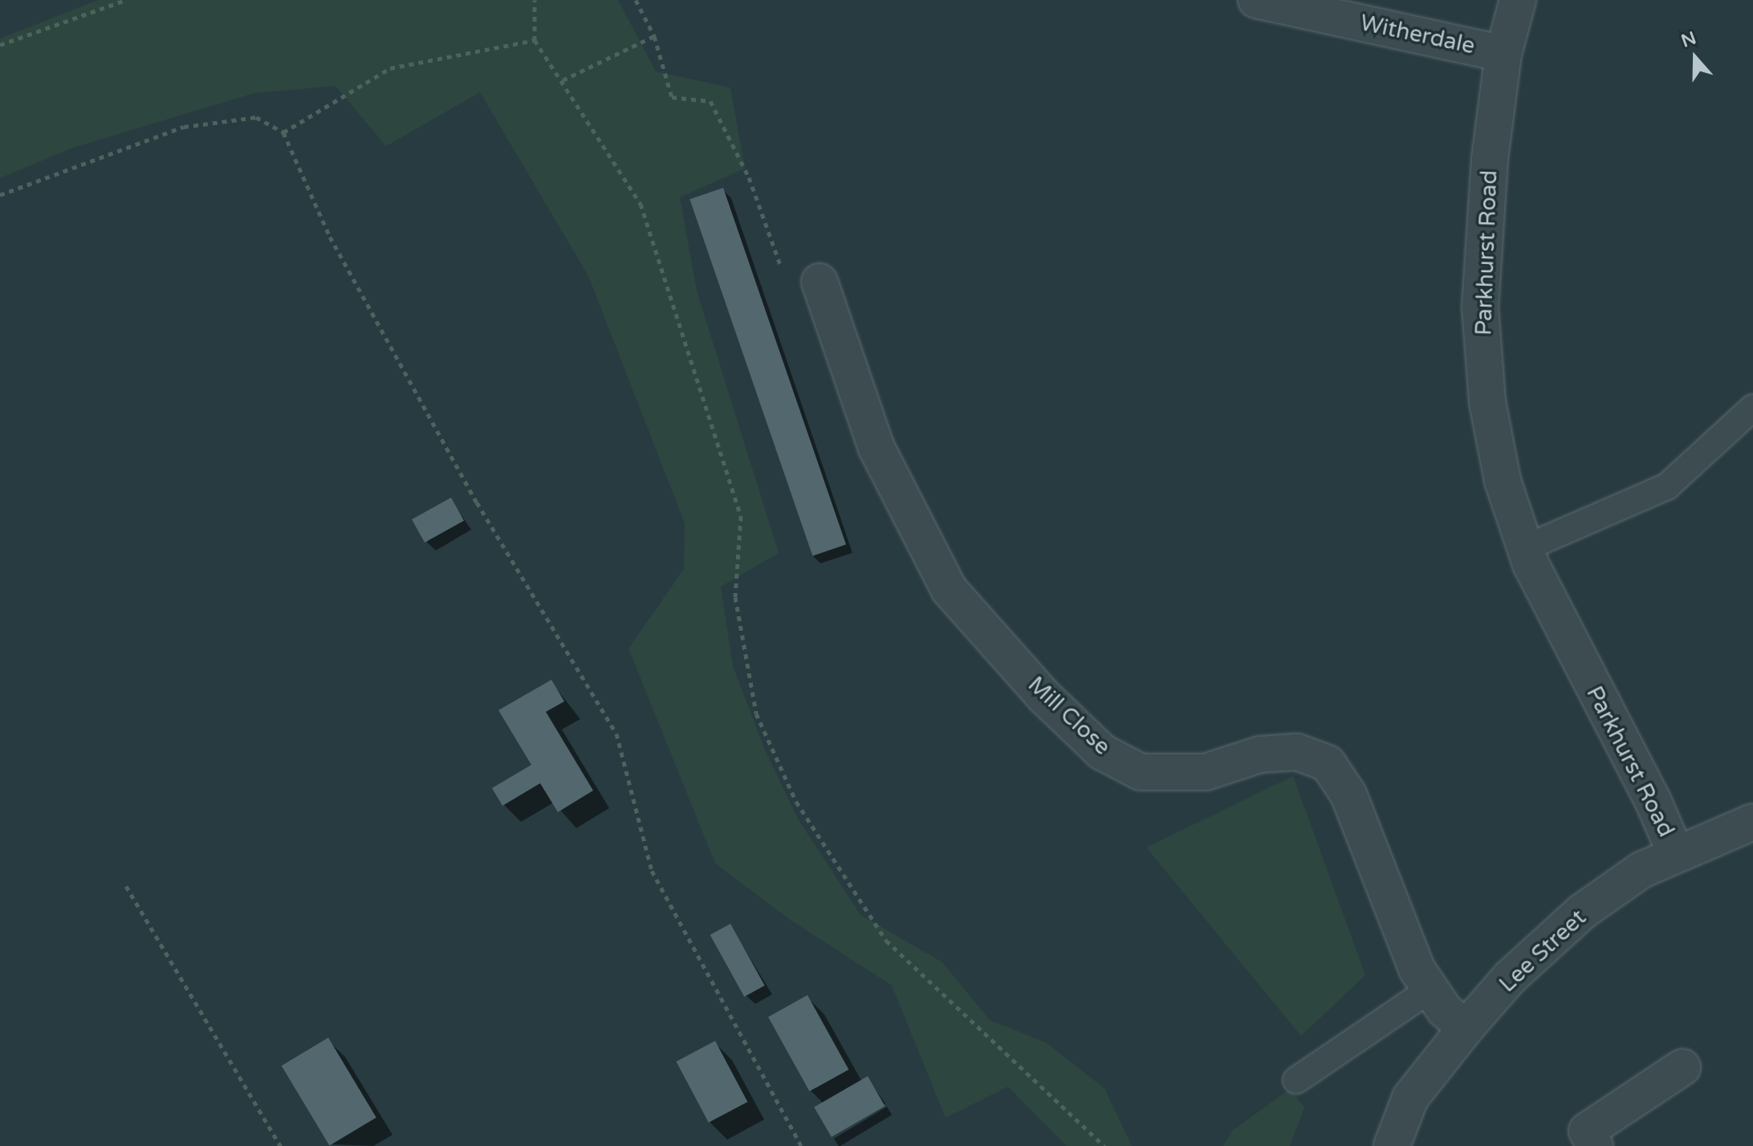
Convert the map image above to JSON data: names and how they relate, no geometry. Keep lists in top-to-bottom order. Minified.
{"streets":{"street":["Witherdale","Parkhurst Road","Mill Close","Lee Street"]},"crossings":[["Witherdale","Parkhurst Road"],["Parkhurst Road","Lee Street"],["Mill Close","Lee Street"]],"north":"top"}
